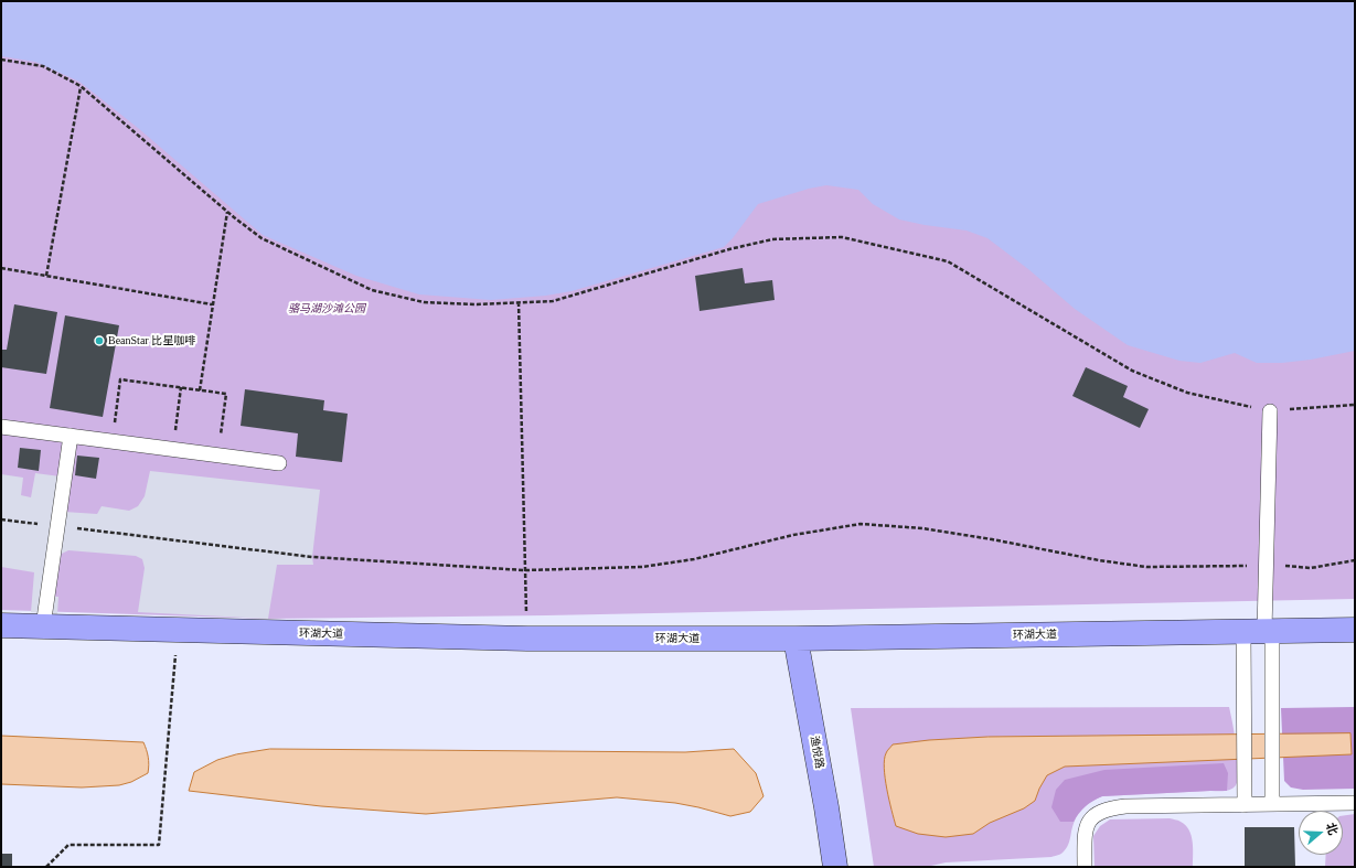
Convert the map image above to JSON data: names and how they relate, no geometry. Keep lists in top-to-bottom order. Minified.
{"streets":{"main road":["环湖大道","渔悦路"]},"crossings":[["环湖大道","渔悦路"]],"parks":["骆马湖沙滩公园"],"places":["BeanStar 比星咖啡"],"north":"right"}
